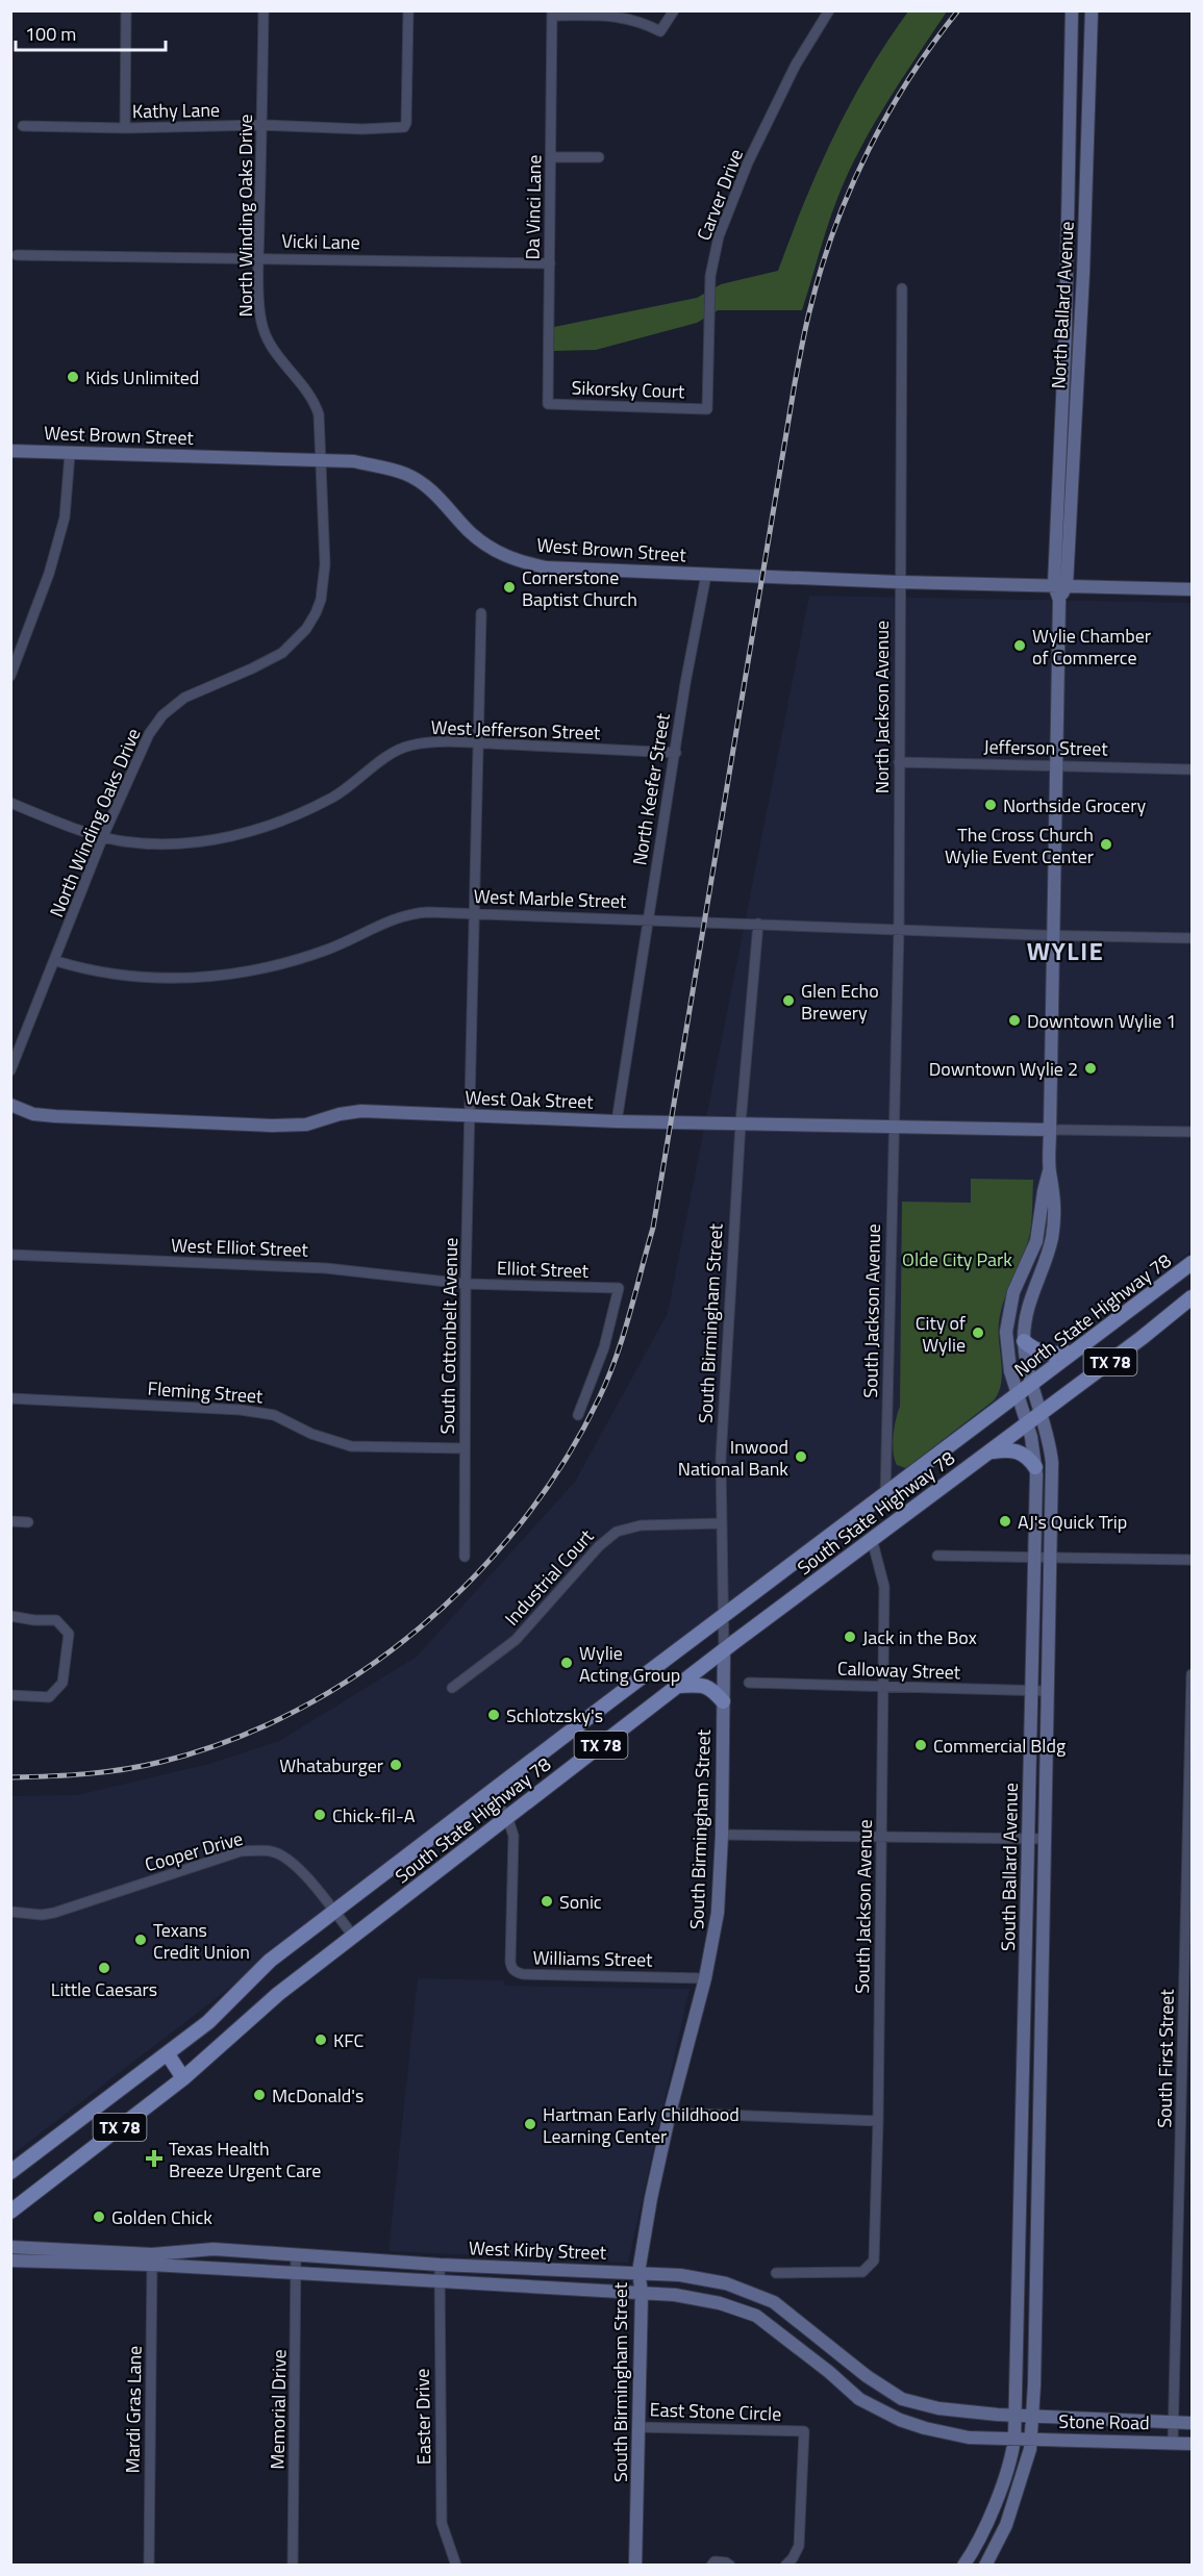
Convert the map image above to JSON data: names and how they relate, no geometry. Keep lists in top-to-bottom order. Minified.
{"streets":{"main road":["North Ballard Avenue","West Brown Street","West Oak Street","North State Highway 78","South Birmingham Street","TX 78","South State Highway 78","South Ballard Avenue","West Kirby Street","Stone Road"],"street":["Kathy Lane","Carver Drive","Da Vinci Lane","North Winding Oaks Drive","Vicki Lane","Sikorsky Court","North Jackson Avenue","West Jefferson Street","Jefferson Street","North Keefer Street","West Marble Street","West Elliot Street","Elliot Street","South Jackson Avenue","South Cottonbelt Avenue","Fleming Street","Industrial Court","Calloway Street","Cooper Drive","Williams Street","South First Street","Mardi Gras Lane","Memorial Drive","East Stone Circle","Easter Drive"]},"crossings":[["Kathy Lane","North Winding Oaks Drive"],["Carver Drive","Sikorsky Court"],["Da Vinci Lane","Vicki Lane"],["Da Vinci Lane","Sikorsky Court"],["North Winding Oaks Drive","Vicki Lane"],["North Winding Oaks Drive","West Brown Street"],["North Winding Oaks Drive","West Jefferson Street"],["North Winding Oaks Drive","West Marble Street"],["North Ballard Avenue","West Brown Street"],["North Ballard Avenue","Jefferson Street"],["North Ballard Avenue","West Marble Street"],["North Ballard Avenue","West Oak Street"],["North Ballard Avenue","South Ballard Avenue"],["West Brown Street","North Jackson Avenue"],["West Brown Street","North Keefer Street"],["North Jackson Avenue","Jefferson Street"],["North Jackson Avenue","West Marble Street"],["North Jackson Avenue","West Oak Street"],["North Jackson Avenue","South Jackson Avenue"],["West Jefferson Street","North Keefer Street"],["West Jefferson Street","South Cottonbelt Avenue"],["North Keefer Street","West Marble Street"],["North Keefer Street","West Oak Street"],["West Marble Street","South Birmingham Street"],["West Marble Street","South Cottonbelt Avenue"],["West Oak Street","South Jackson Avenue"],["West Oak Street","South Birmingham Street"],["West Oak Street","South Cottonbelt Avenue"],["West Oak Street","South Ballard Avenue"],["West Elliot Street","Elliot Street"],["West Elliot Street","South Cottonbelt Avenue"],["Elliot Street","South Cottonbelt Avenue"],["South Jackson Avenue","South State Highway 78"],["South Jackson Avenue","Calloway Street"],["North State Highway 78","South State Highway 78"],["North State Highway 78","South Ballard Avenue"],["South Birmingham Street","South State Highway 78"],["South Birmingham Street","Industrial Court"],["South Birmingham Street","Williams Street"],["South Birmingham Street","West Kirby Street"],["South Birmingham Street","East Stone Circle"],["South Cottonbelt Avenue","Fleming Street"],["TX 78","South State Highway 78"],["TX 78","South Ballard Avenue"],["South State Highway 78","Cooper Drive"],["South State Highway 78","South Ballard Avenue"],["South State Highway 78","Williams Street"],["Calloway Street","South Ballard Avenue"],["South Ballard Avenue","West Kirby Street"],["South Ballard Avenue","Stone Road"],["South First Street","Stone Road"],["West Kirby Street","Mardi Gras Lane"],["West Kirby Street","Memorial Drive"],["West Kirby Street","Easter Drive"],["West Kirby Street","Stone Road"]],"districts":["WYLIE"],"parks":["Olde City Park"],"places":{"other":["Kids Unlimited","Cornerstone Baptist Church","Wylie Chamber of Commerce","Northside Grocery","The Cross Church Wylie Event Center","Glen Echo Brewery","Downtown Wylie 1","Downtown Wylie 2","City of Wylie","Inwood National Bank","AJ's Quick Trip","Jack in the Box","Wylie Acting Group","Schlotzsky's","Commercial Bldg","Whataburger","Chick-fil-A","Sonic","Texans Credit Union","Little Caesars","KFC","McDonald's","Hartman Early Childhood Learning Center","Golden Chick"],"health":["Texas Health Breeze Urgent Care"]},"scale_bar":"100 m"}
